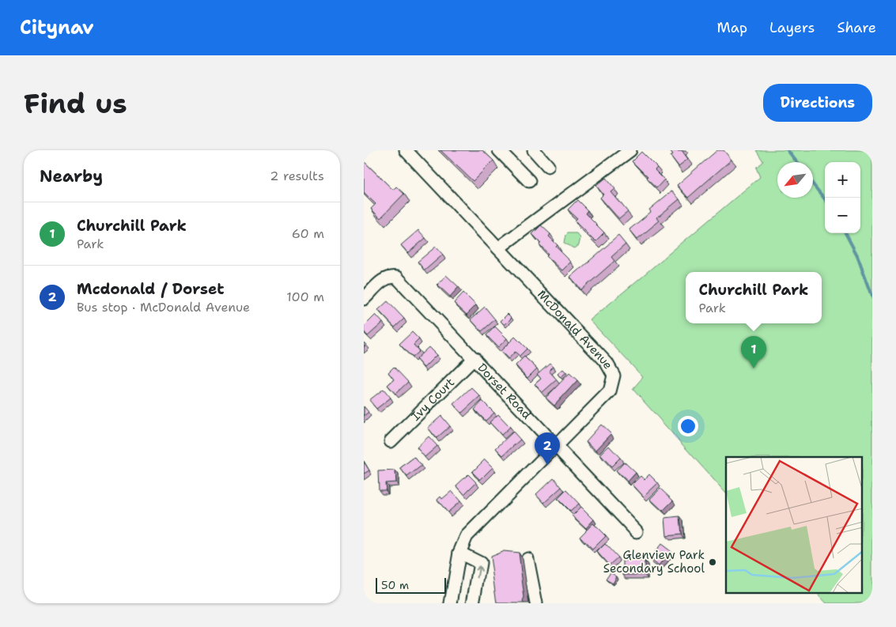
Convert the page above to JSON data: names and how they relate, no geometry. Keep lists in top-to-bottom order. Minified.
{"streets":{"street":["McDonald Avenue","Dorset Road","Ivy Court"]},"crossings":[["McDonald Avenue","Dorset Road"],["Dorset Road","Ivy Court"]],"places":["Glenview Park Secondary School"],"scale_bar":"50 m","north":"bottom left","page":{"header":"Citynav","nav":["Map","Layers","Share"],"buttons":"Directions","title":"Find us","heading":["Nearby","2 results"],"map_buttons":["+","−"],"list":[{"mark":"1","name":"Churchill Park","note":"Park","value":"60 m"},{"mark":"2","name":"Mcdonald / Dorset","note":"Bus stop · McDonald Avenue","value":"100 m"}],"popup":["Churchill Park","Park"],"pins":["1","2"],"scale":"50 m"}}
